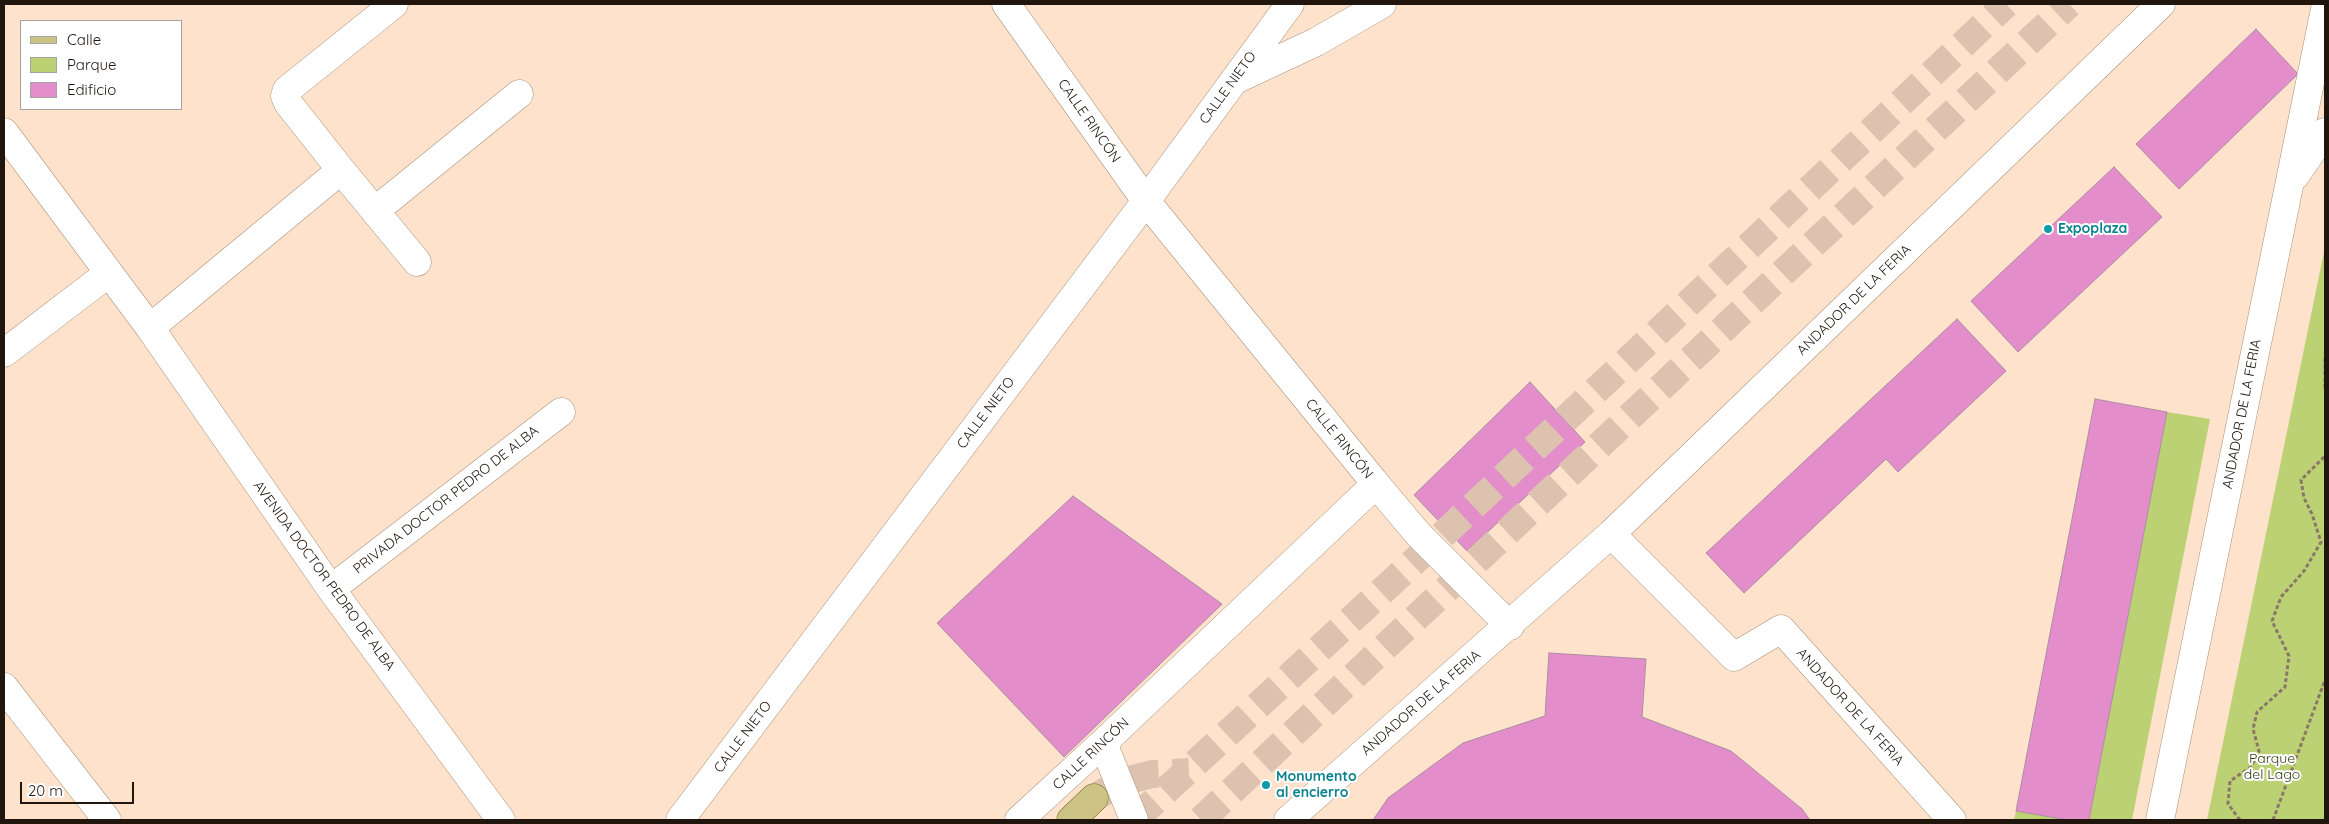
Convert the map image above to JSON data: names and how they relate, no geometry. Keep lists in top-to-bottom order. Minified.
{"streets":{"street":["CALLE NIETO","CALLE RINCÓN","ANDADOR DE LA FERIA","PRIVADA DOCTOR PEDRO DE ALBA","AVENIDA DOCTOR PEDRO DE ALBA"]},"crossings":[["CALLE NIETO","CALLE RINCÓN"],["PRIVADA DOCTOR PEDRO DE ALBA","AVENIDA DOCTOR PEDRO DE ALBA"]],"parks":["Parque del Lago"],"places":["Expoplaza","Monumento al encierro"],"legend":["Calle","Parque","Edificio"],"scale_bar":"20 m"}
